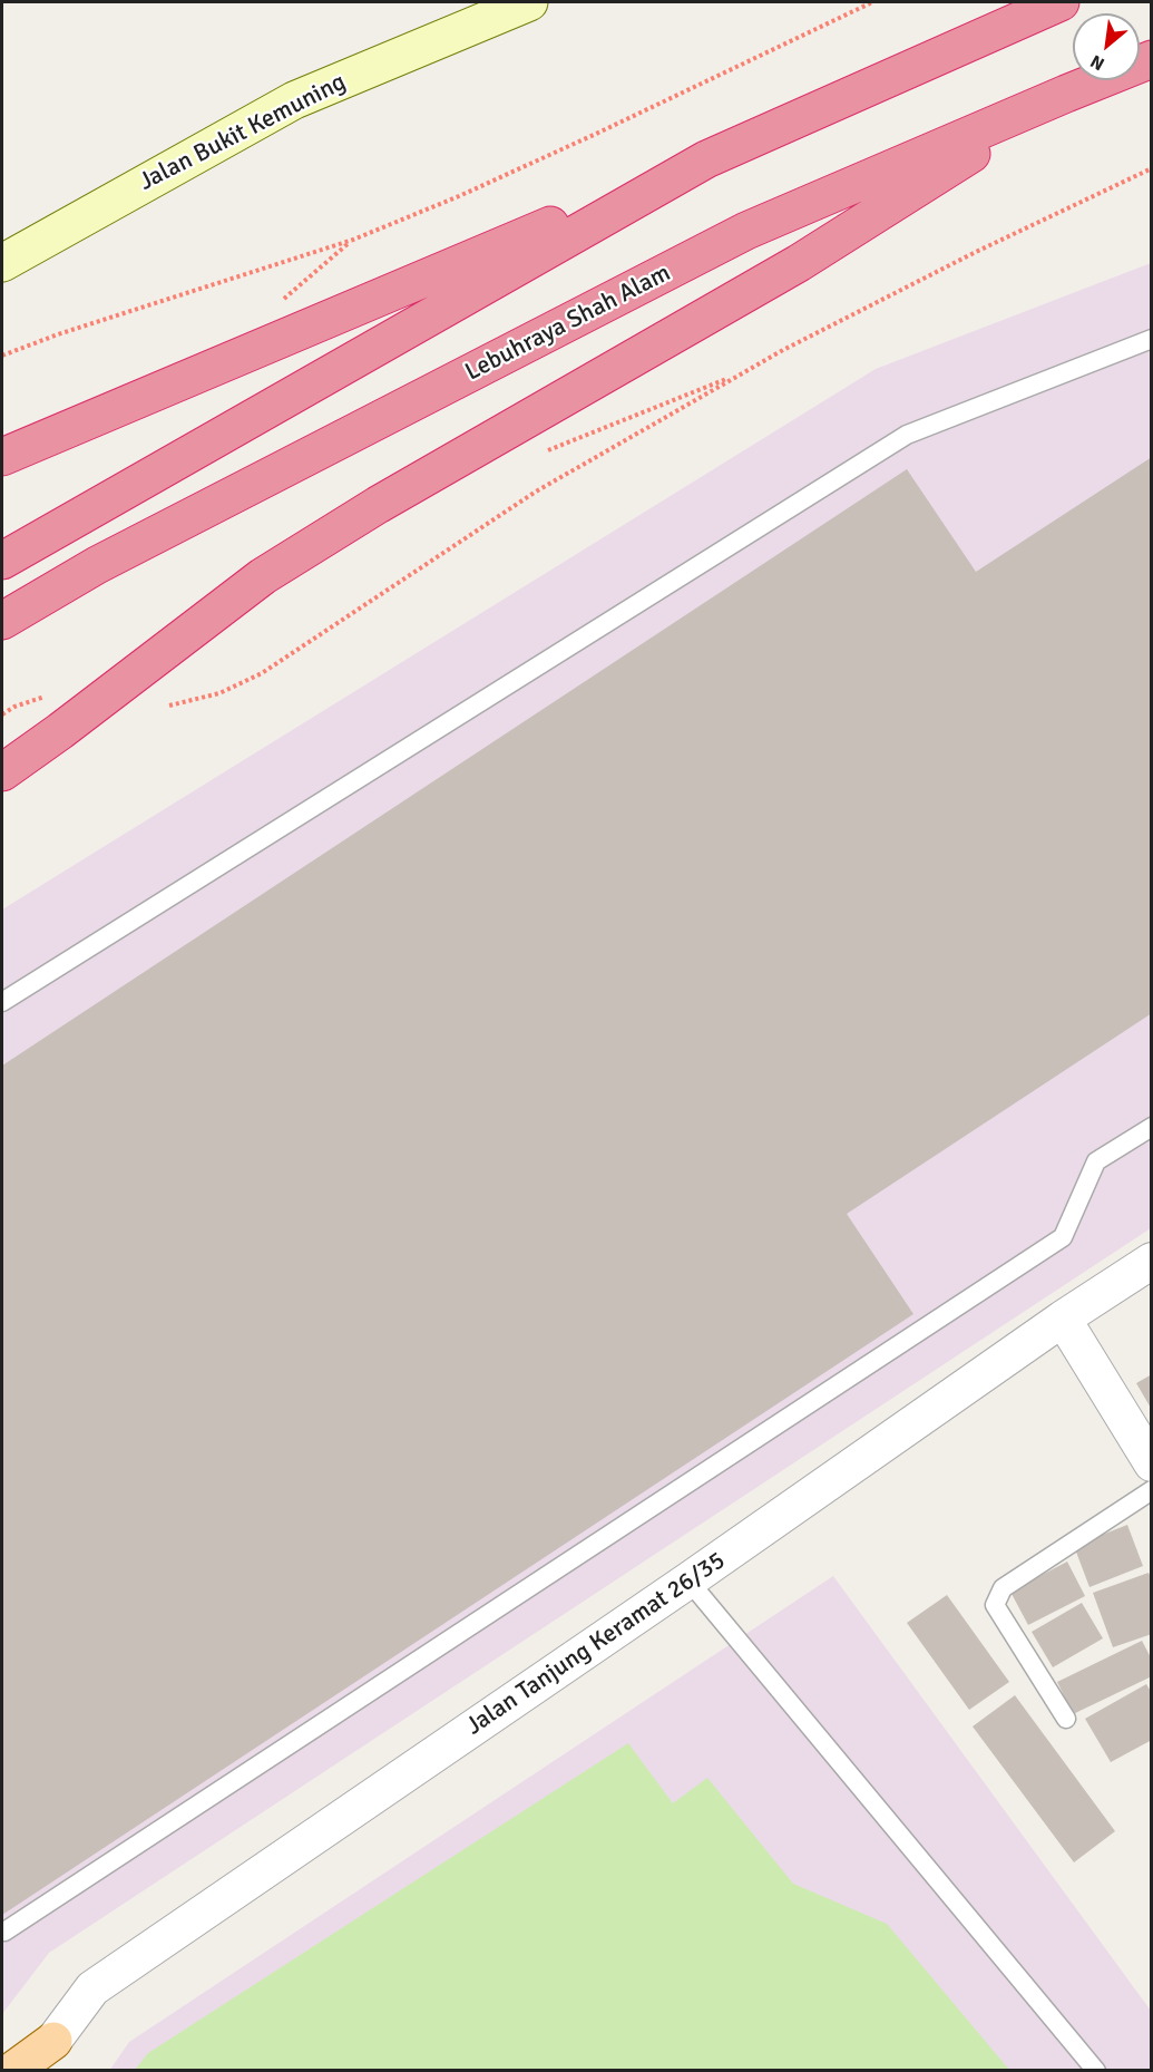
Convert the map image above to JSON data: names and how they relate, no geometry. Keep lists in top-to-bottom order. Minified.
{"streets":{"highway":["Lebuhraya Shah Alam"],"main road":["Jalan Bukit Kemuning"],"street":["Jalan Tanjung Keramat 26/35"]},"north":"bottom left"}
